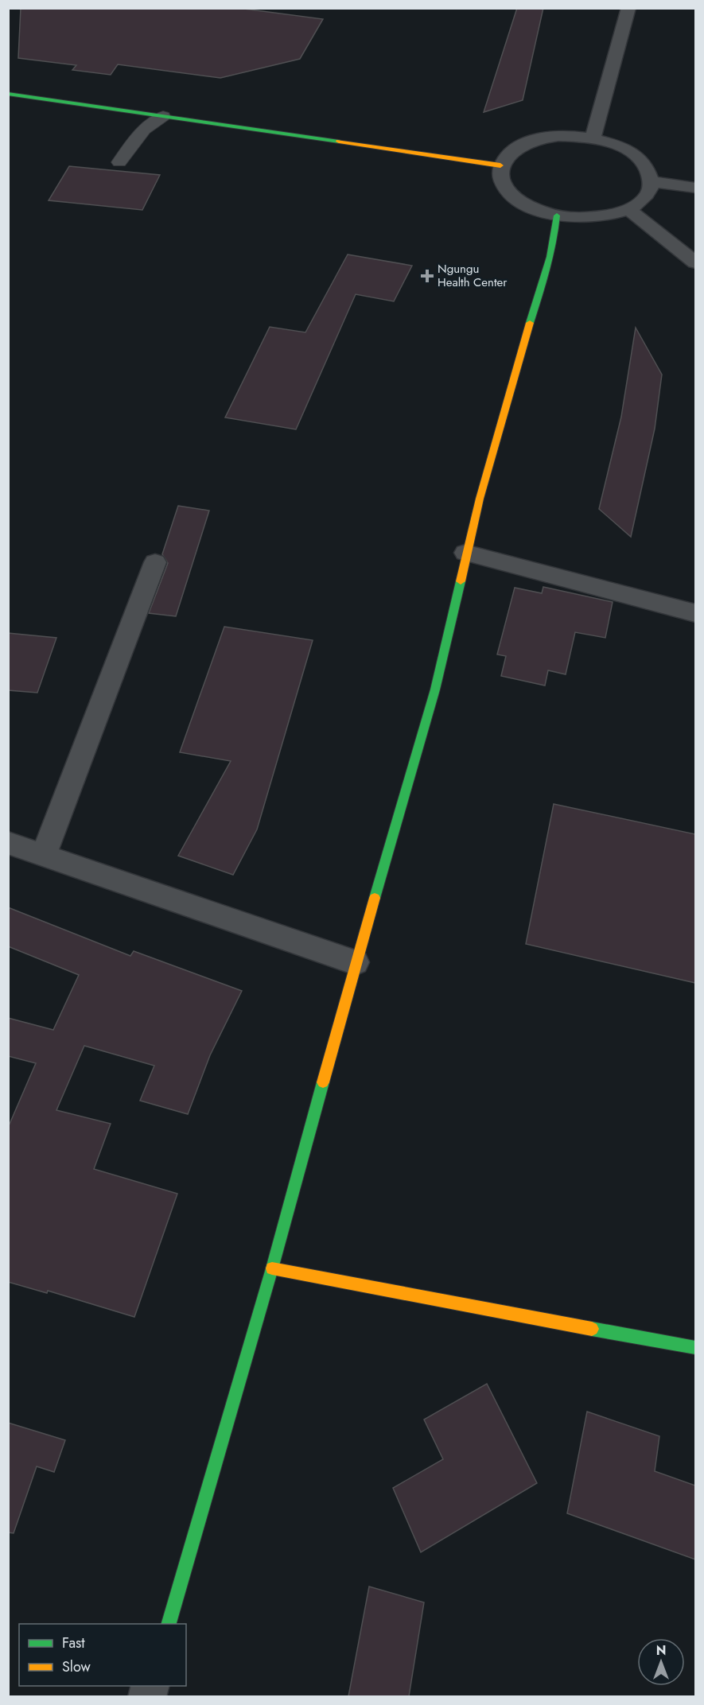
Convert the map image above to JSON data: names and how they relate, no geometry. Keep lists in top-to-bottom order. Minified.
{"places":{"health":["Ngungu Health Center"]},"legend":["Fast","Slow"],"north":"top"}
